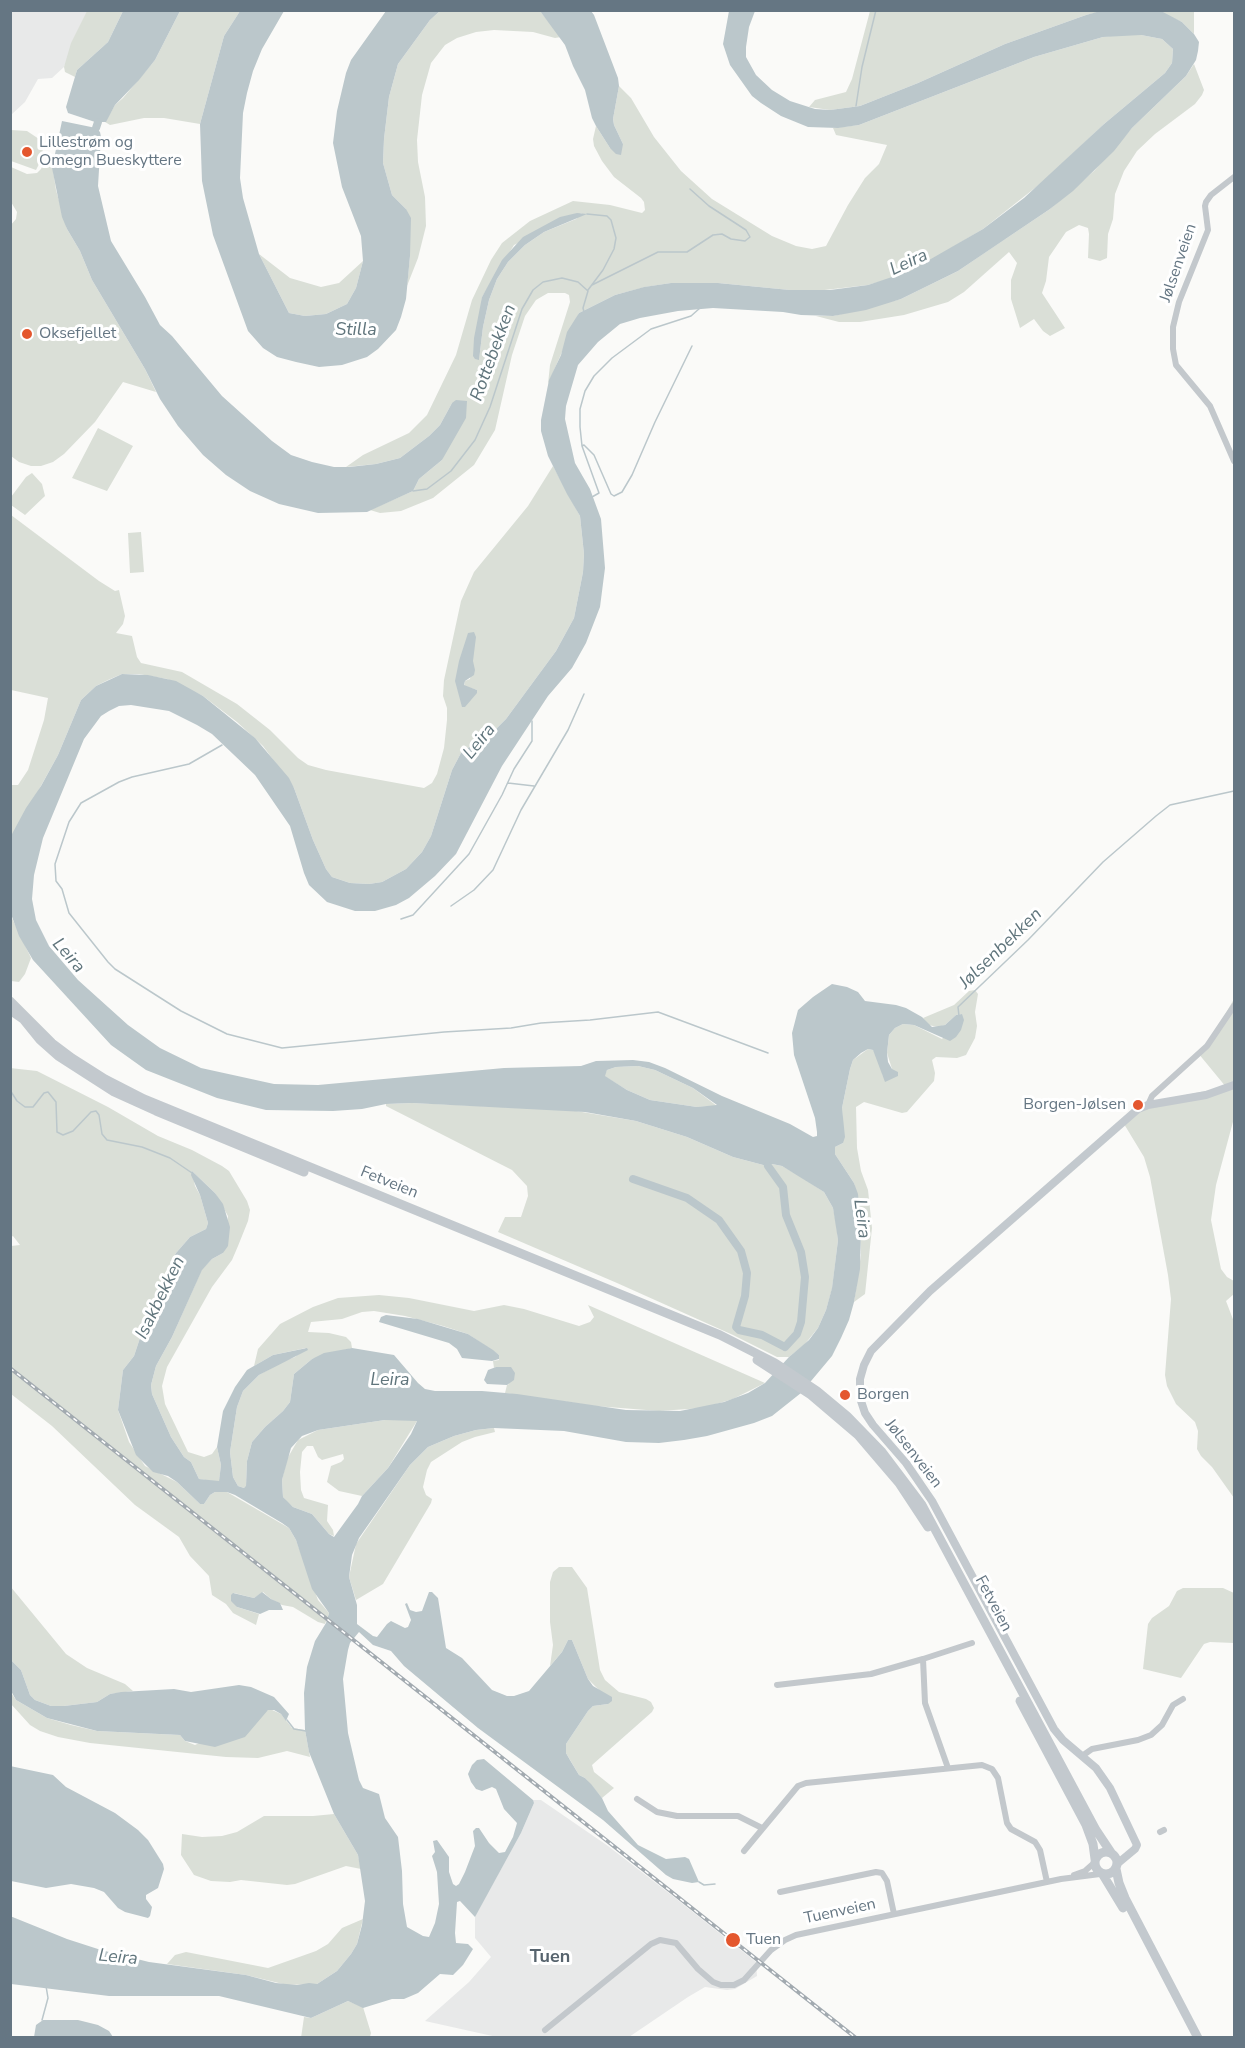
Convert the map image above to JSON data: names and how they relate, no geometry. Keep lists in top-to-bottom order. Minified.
{"streets":{"highway":["Fetveien"],"main road":["Jølsenveien"],"street":["Tuenveien"]},"crossings":[["Fetveien","Tuenveien"]],"districts":["Tuen"],"water":["Leira","Stilla","Rottebekken","Jølsenbekken","Isakbekken"],"places":["Lillestrøm og Omegn Bueskyttere","Oksefjellet","Borgen-Jølsen","Borgen","Tuen"]}
